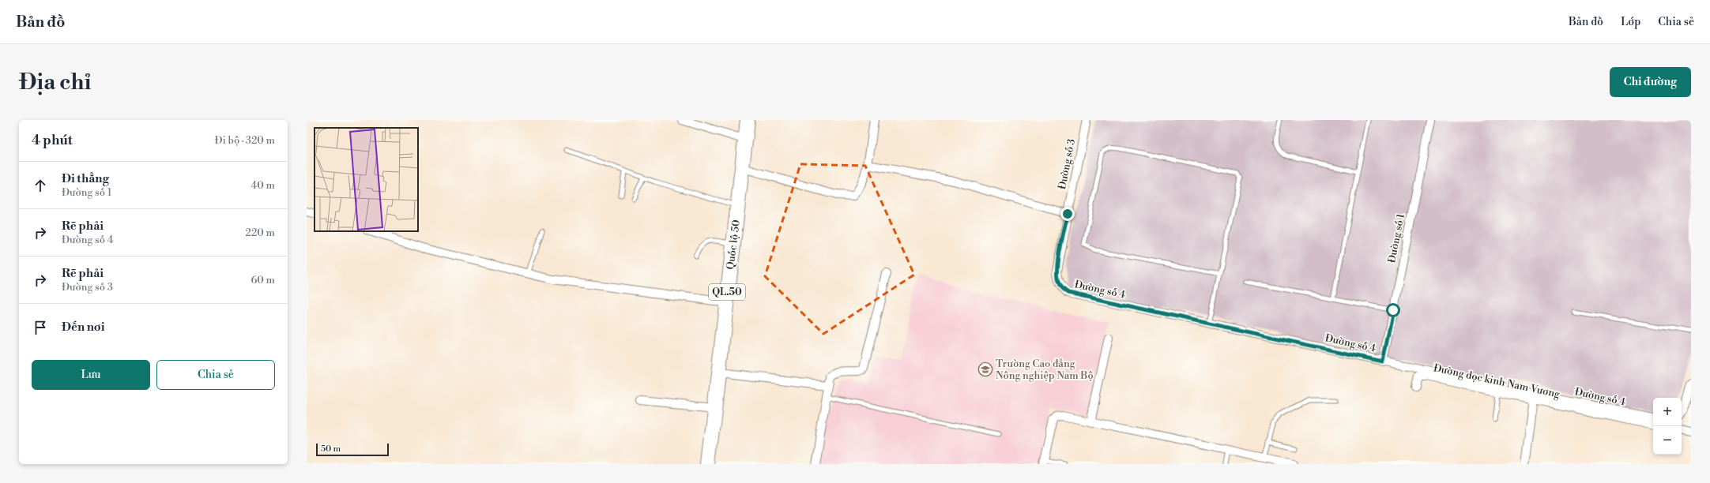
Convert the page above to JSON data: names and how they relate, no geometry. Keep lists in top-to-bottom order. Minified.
{"streets":{"highway":["Quốc lộ 50","QL.50"],"street":["Đường số 3","Đường số 1","Đường số 4","Đường dọc kinh Nam Vương"]},"crossings":[["Đường số 3","Đường số 4"],["Đường số 1","Đường số 4"]],"places":{"school or university":["Trường Cao đẳng Nông nghiệp Nam Bộ"]},"scale_bar":"50 m","page":{"header":"Bản đồ","nav":["Bản đồ","Lớp","Chia sẻ"],"buttons":["Chỉ đường",["Lưu","Chia sẻ"]],"title":"Địa chỉ","heading":["4 phút","Đi bộ · 320 m"],"list":[["Đi thẳng","Đường số 1","40 m"],["Rẽ phải","Đường số 4","220 m"],["Rẽ phải","Đường số 3","60 m"],"Đến nơi"],"map_buttons":["+","−"],"scale":"50 m"}}
